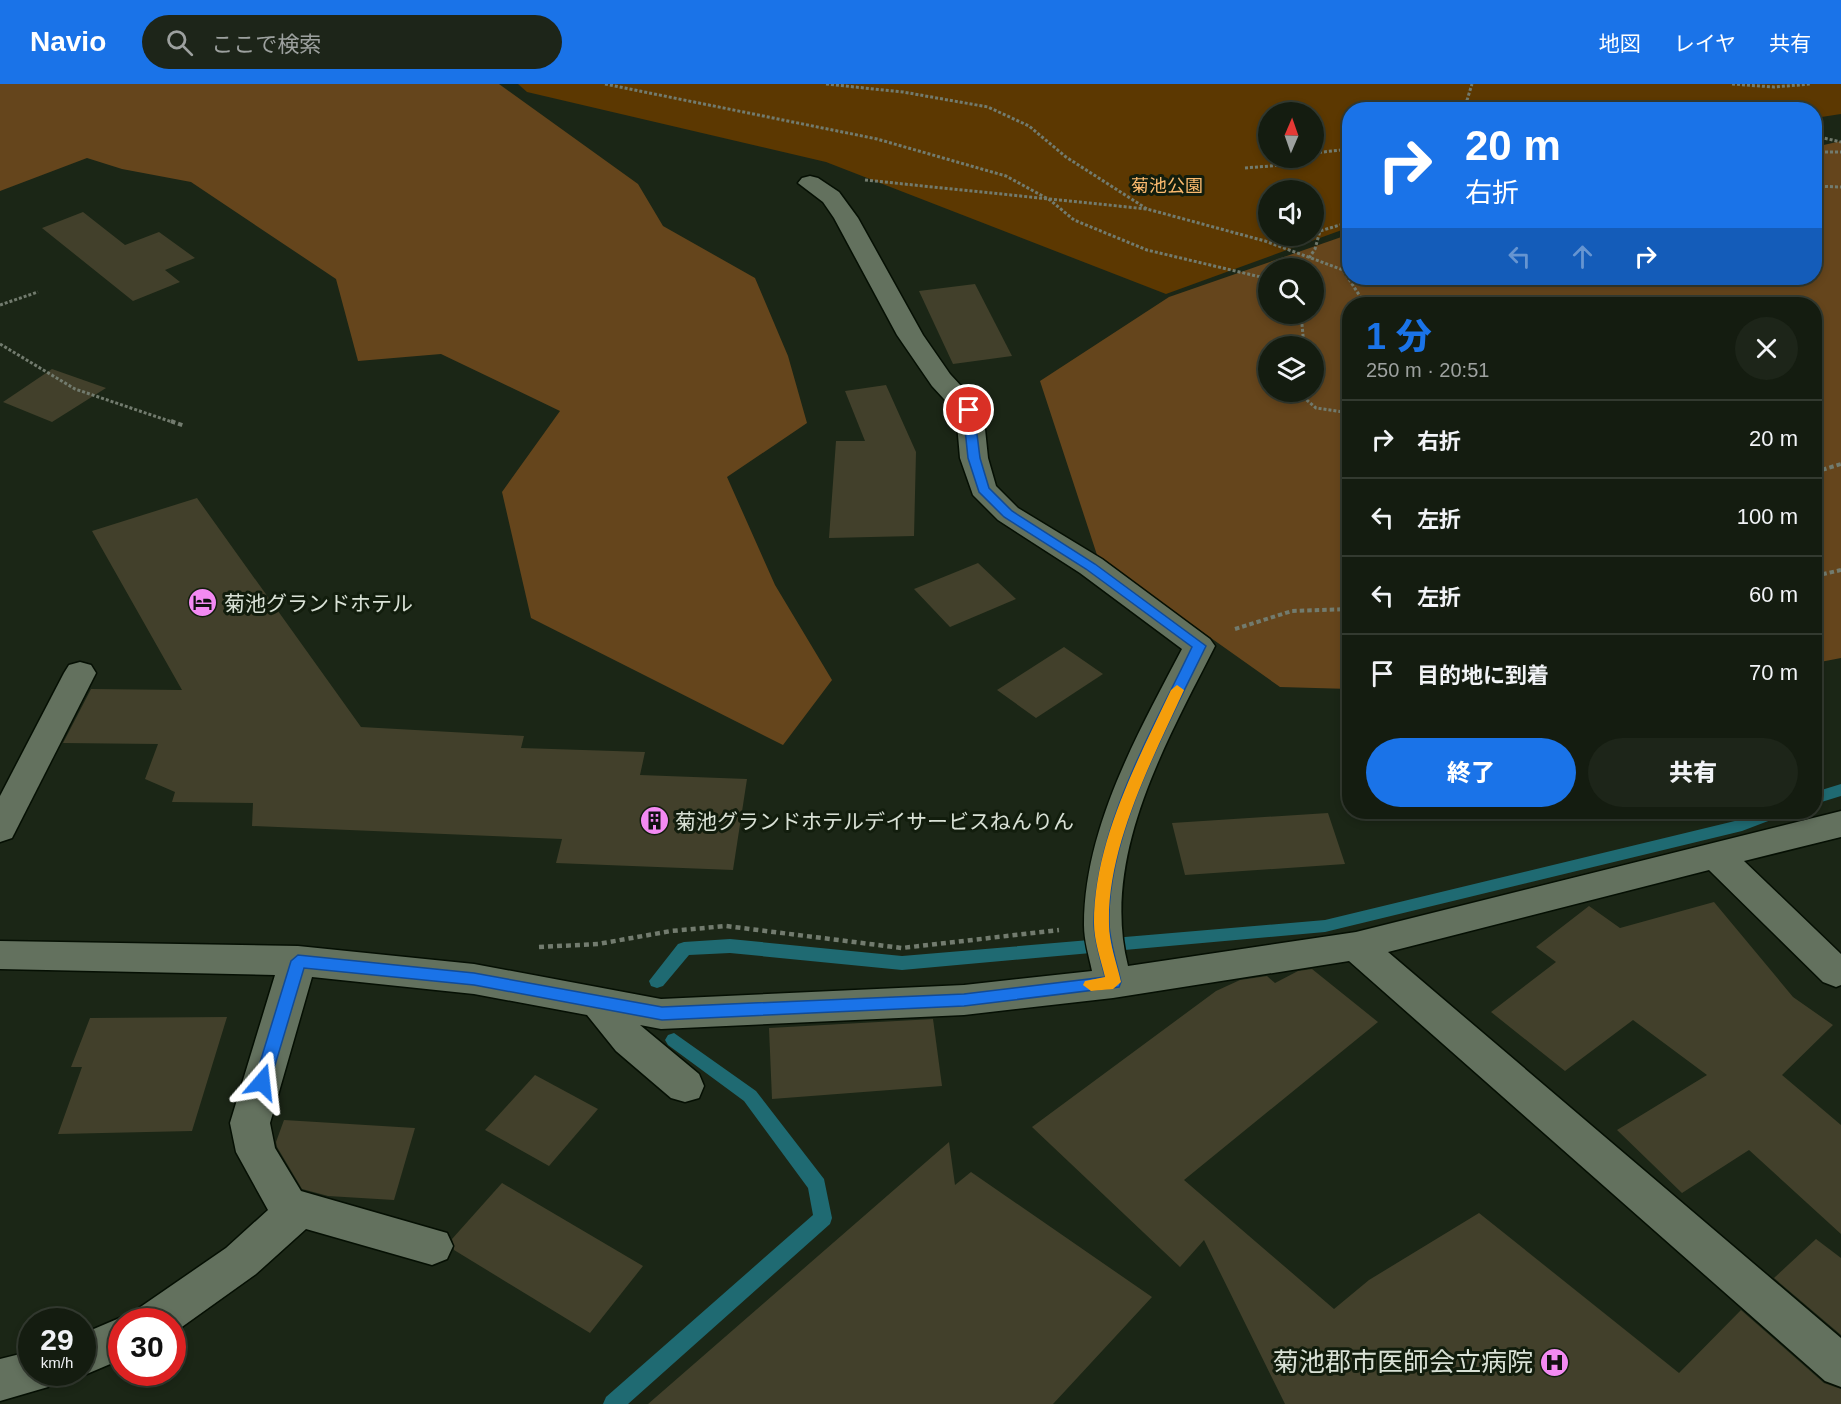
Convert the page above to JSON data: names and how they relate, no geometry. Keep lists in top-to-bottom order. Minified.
{"parks":["菊池公園"],"places":{"hotel":["菊池グランドホテル"],"building":["菊池グランドホテルデイサービスねんりん"],"hospital":["菊池郡市医師会立病院"]},"north":"top","page":{"header":"Navio","search":"ここで検索","nav":["地図","レイヤ","共有"],"turn":["20 m","右折"],"heading":["1 分","250 m · 20:51"],"list":[{"name":"右折","value":"20 m"},{"name":"左折","value":"100 m"},{"name":"左折","value":"60 m"},{"name":"目的地に到着","value":"70 m"}],"buttons":["終了","共有"],"speed":"29 km/h","limit":"30"}}
